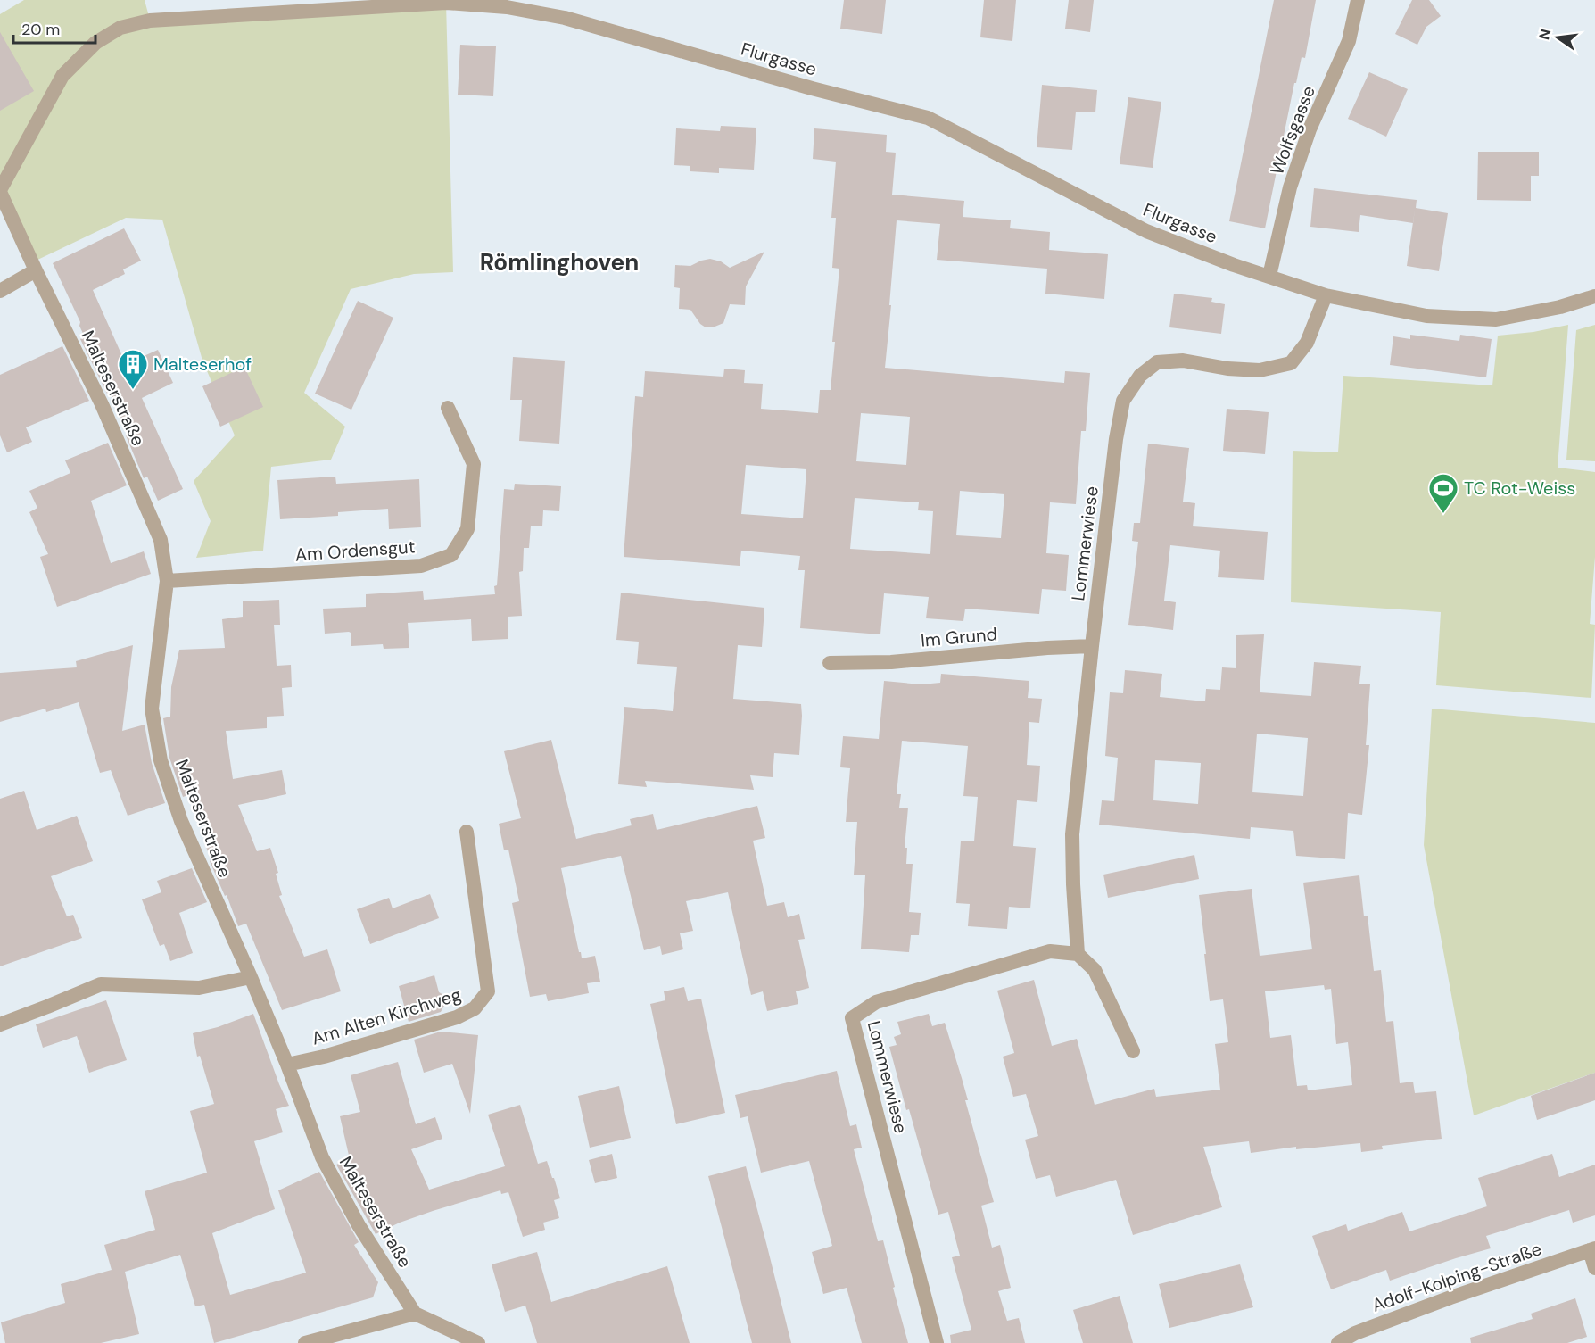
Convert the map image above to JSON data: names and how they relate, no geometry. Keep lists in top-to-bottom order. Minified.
{"streets":{"street":["Flurgasse","Wolfsgasse","Malteserstraße","Lommerwiese","Am Ordensgut","Im Grund","Am Alten Kirchweg","Adolf-Kolping-Straße"]},"crossings":[["Flurgasse","Wolfsgasse"],["Flurgasse","Malteserstraße"],["Flurgasse","Lommerwiese"],["Malteserstraße","Am Ordensgut"],["Malteserstraße","Am Alten Kirchweg"],["Lommerwiese","Im Grund"]],"districts":["Römlinghoven"],"places":{"building":["Malteserhof"],"sports":["TC Rot-Weiss"]},"scale_bar":"20 m","north":"left"}
